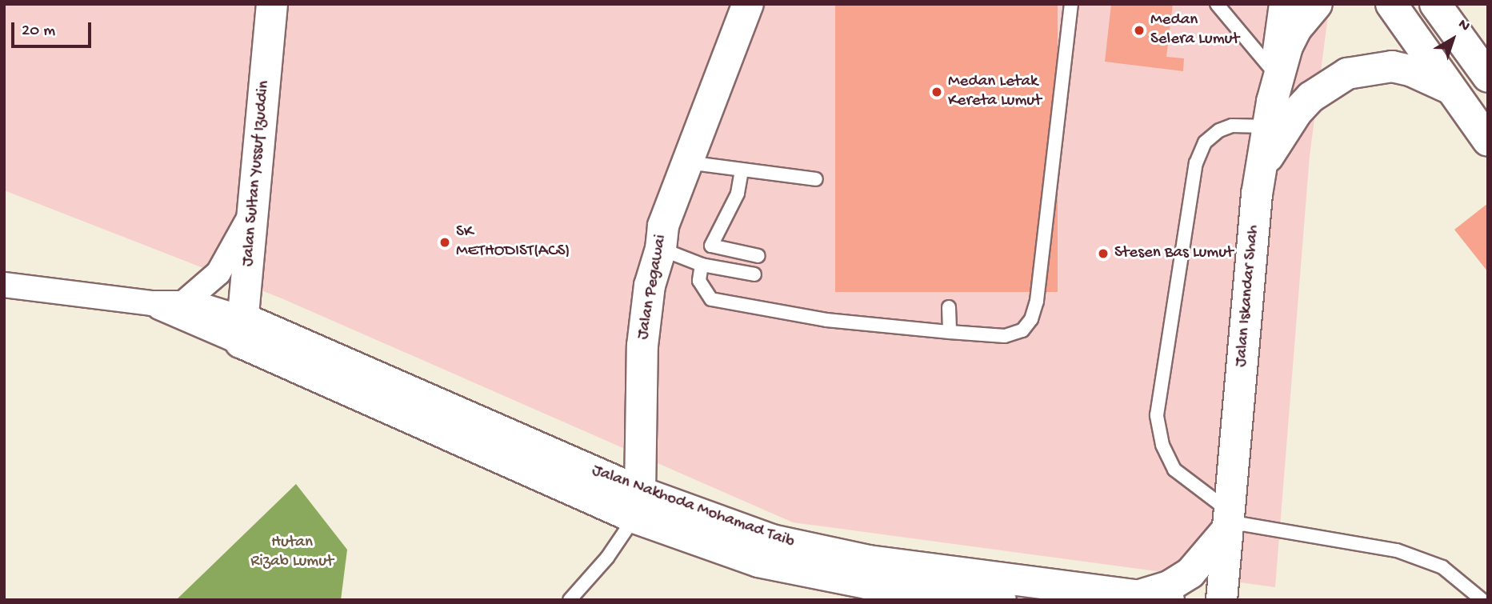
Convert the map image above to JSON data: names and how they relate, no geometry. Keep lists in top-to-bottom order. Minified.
{"streets":{"street":["Jalan Sultan Yussuf Izuddin","Jalan Pegawai","Jalan Iskandar Shah","Jalan Nakhoda Mohamad Taib"]},"crossings":[["Jalan Sultan Yussuf Izuddin","Jalan Nakhoda Mohamad Taib"],["Jalan Pegawai","Jalan Nakhoda Mohamad Taib"]],"parks":["Hutan Rizab Lumut"],"places":["Medan Selera Lumut","Medan Letak Kereta Lumut","SK METHODIST(ACS)","Stesen Bas Lumut"],"scale_bar":"20 m","north":"top right"}
